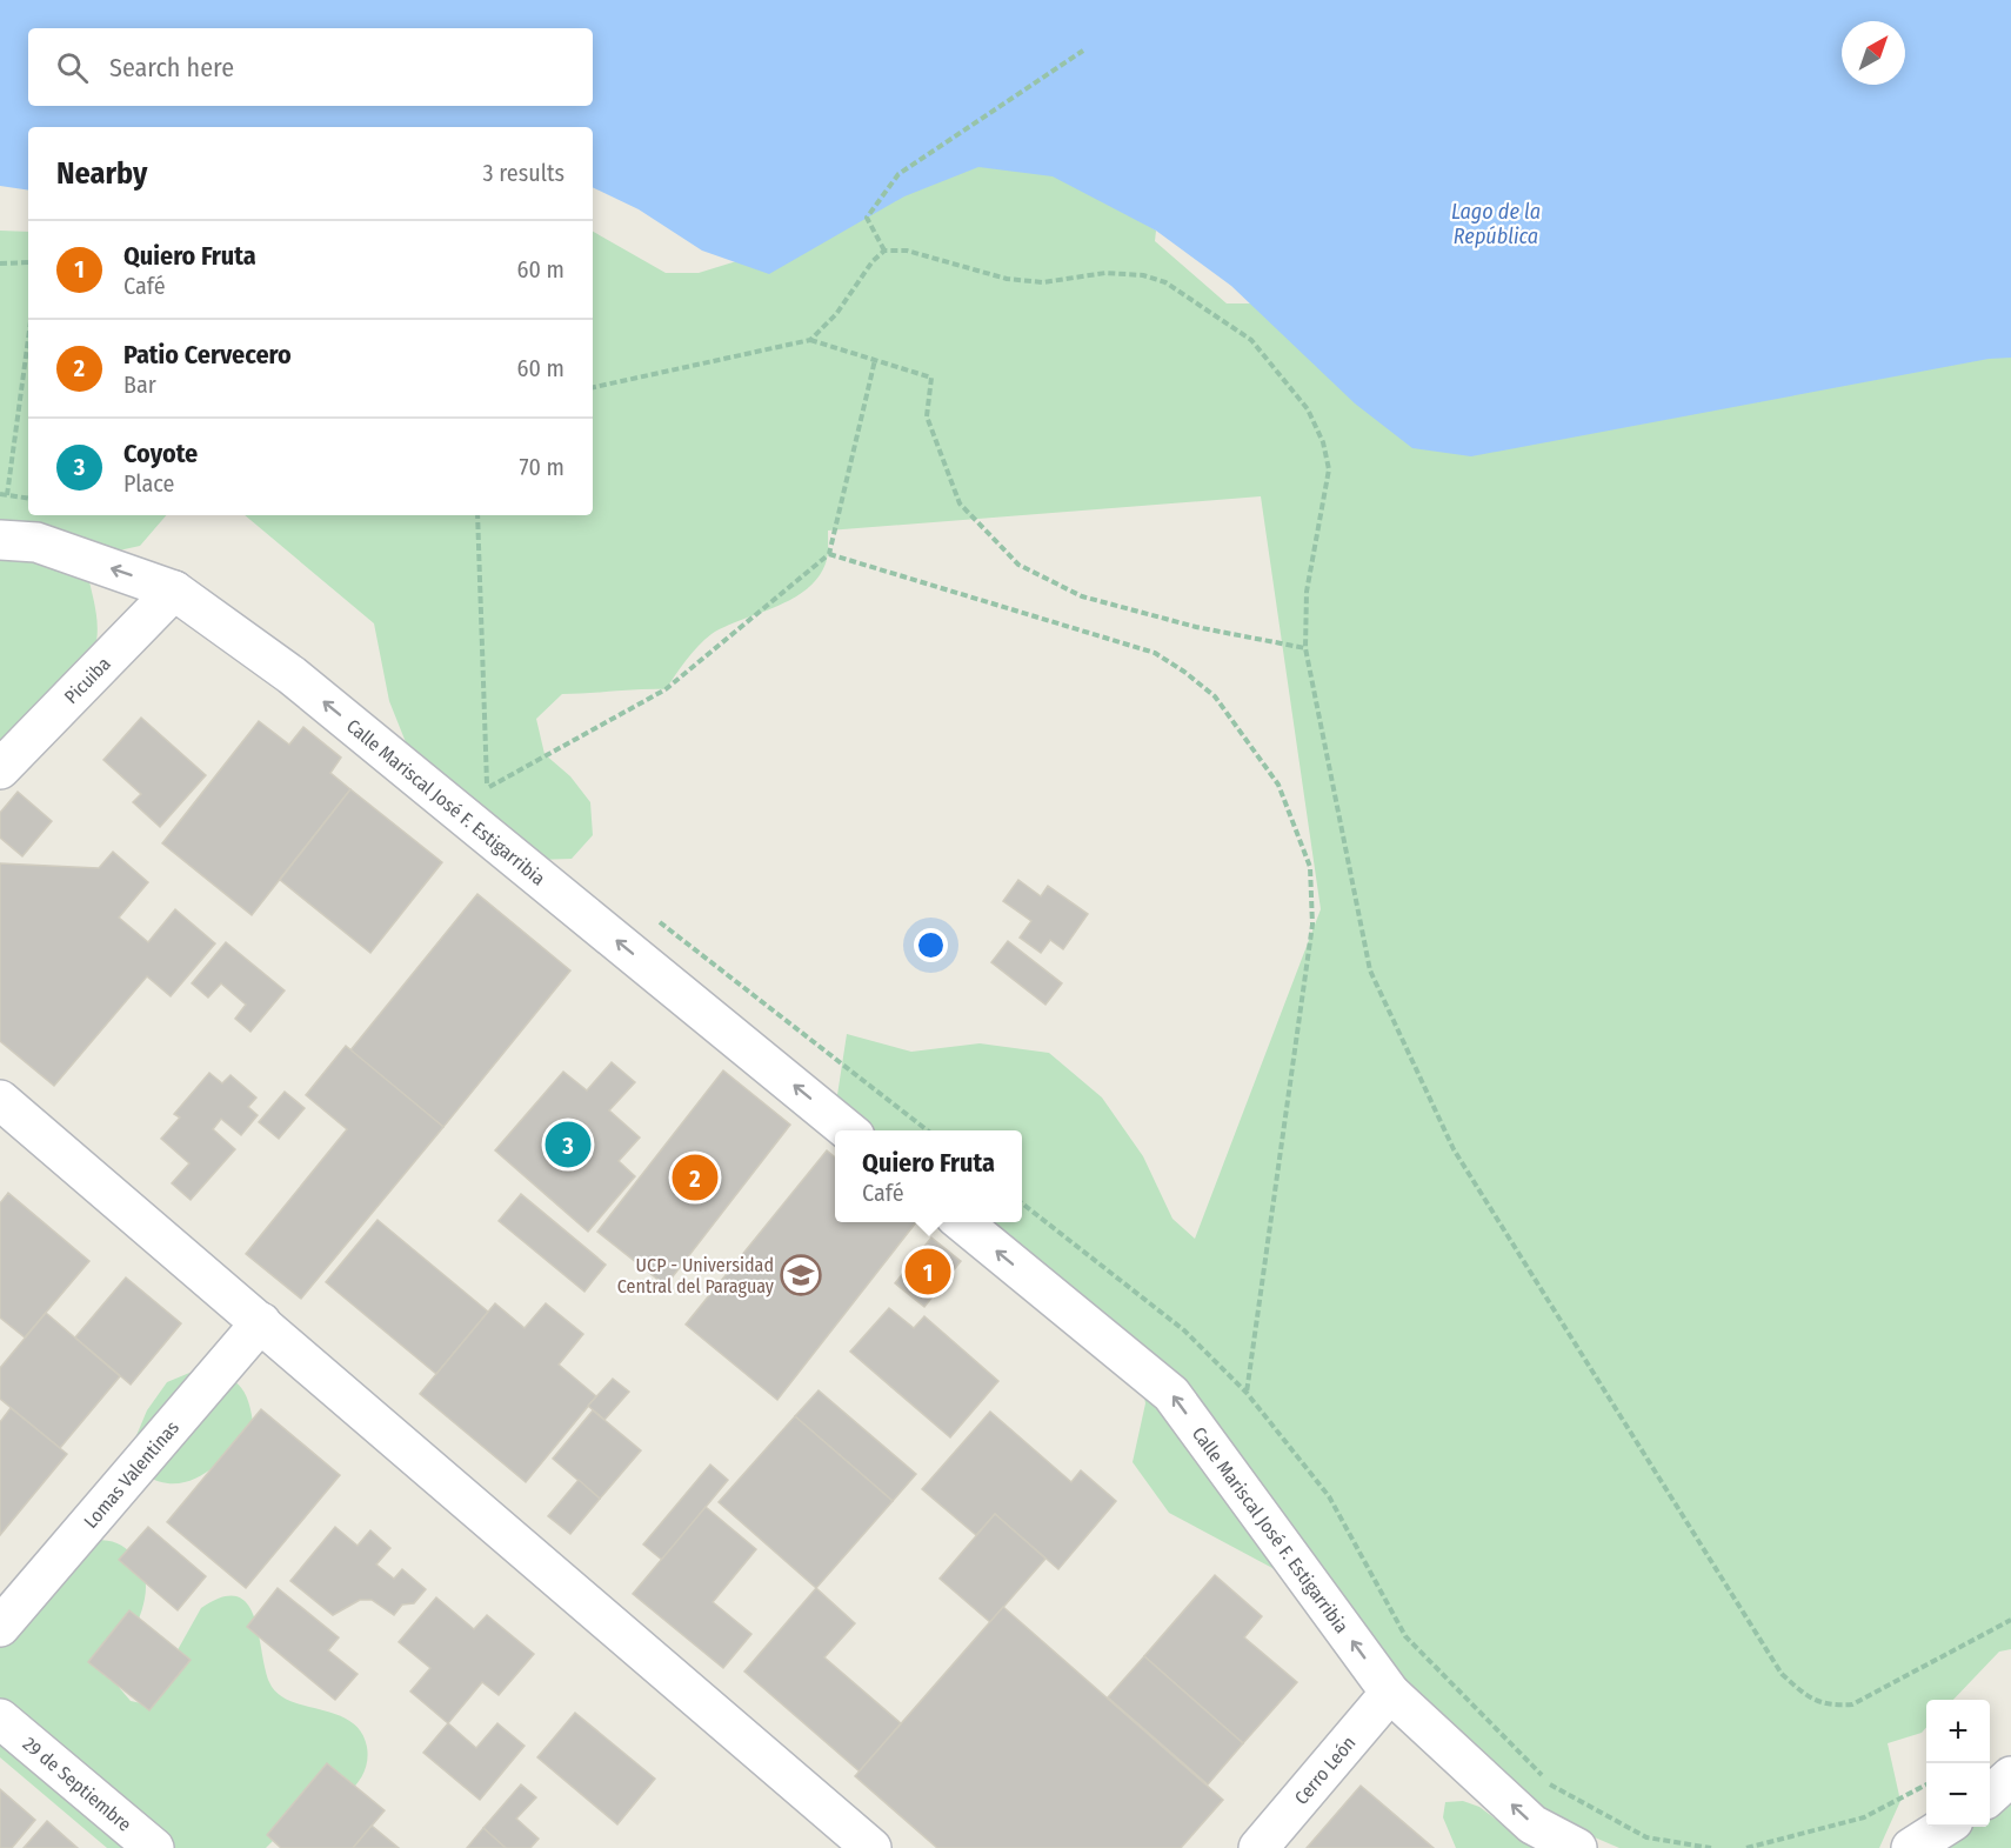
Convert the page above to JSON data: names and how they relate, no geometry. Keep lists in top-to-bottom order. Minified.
{"streets":{"street":["Picuiba","Calle Mariscal José F. Estigarribia","Lomas Valentinas","Cerro León","29 de Septiembre"]},"crossings":[["Picuiba","Calle Mariscal José F. Estigarribia"],["Calle Mariscal José F. Estigarribia","Cerro León"]],"one_way":["Calle Mariscal José F. Estigarribia"],"water":["Lago de la República"],"places":{"school or university":["UCP - Universidad Central del Paraguay"]},"north":"top right","page":{"search":"Search here","heading":["Nearby","3 results"],"list":[{"mark":"1","name":"Quiero Fruta","note":"Café","value":"60 m"},{"mark":"2","name":"Patio Cervecero","note":"Bar","value":"60 m"},{"mark":"3","name":"Coyote","note":"Place","value":"70 m"}],"pins":["3","2","1"],"popup":["Quiero Fruta","Café"],"map_buttons":["+","−"]}}
